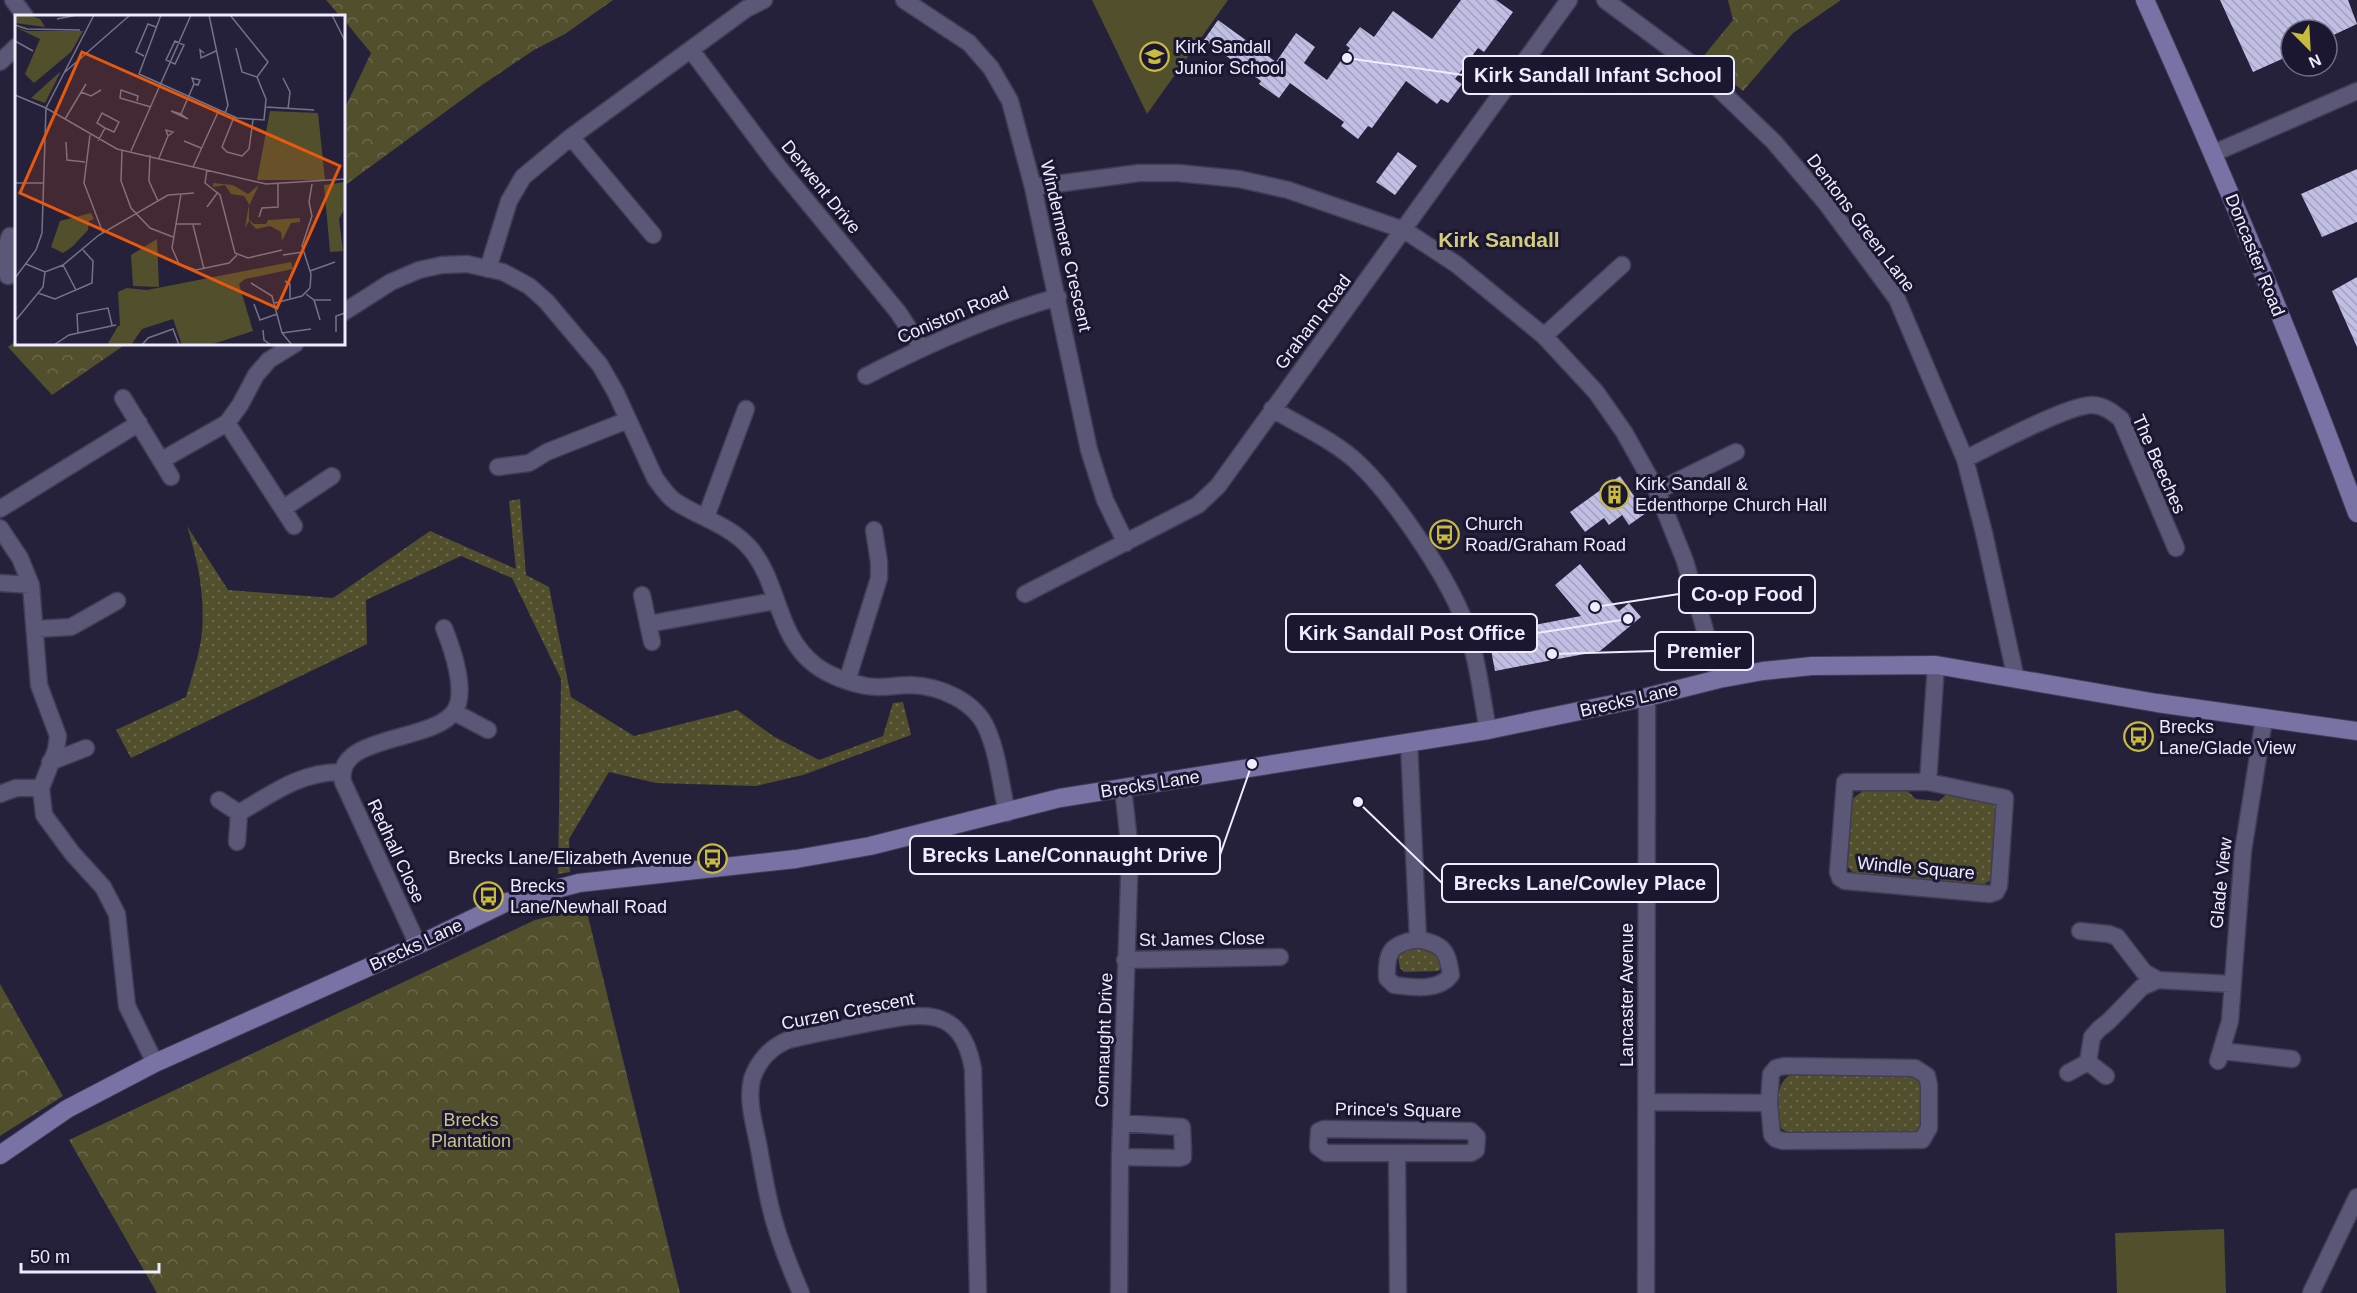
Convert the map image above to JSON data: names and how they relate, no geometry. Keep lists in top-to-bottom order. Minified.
{"streets":{"street":["Derwent Drive","Dentons Green Lane","Windermere Crescent","Doncaster Road","Coniston Road","Graham Road","The Beeches","Brecks Lane","Redhall Close","Windle Square","Glade View","St James Close","Lancaster Avenue","Curzen Crescent","Connaught Drive","Prince's Square"]},"crossings":[["Derwent Drive","Coniston Road"],["Dentons Green Lane","The Beeches"],["Dentons Green Lane","Brecks Lane"],["Windermere Crescent","Coniston Road"],["Windermere Crescent","Graham Road"],["Brecks Lane","Redhall Close"],["Brecks Lane","Glade View"],["Brecks Lane","Lancaster Avenue"],["Brecks Lane","Connaught Drive"],["St James Close","Connaught Drive"]],"districts":["Kirk Sandall"],"parks":["Brecks Plantation"],"places":{"school or university":["Kirk Sandall Junior School"],"other":["Kirk Sandall Infant School","Co-op Food","Kirk Sandall Post Office","Premier","Brecks Lane/Connaught Drive","Brecks Lane/Cowley Place"],"building":["Kirk Sandall & Edenthorpe Church Hall"],"bus stop":["Church Road/Graham Road","Brecks Lane/Glade View","Brecks Lane/Elizabeth Avenue","Brecks Lane/Newhall Road"]},"scale_bar":"50 m","north":"bottom right"}
